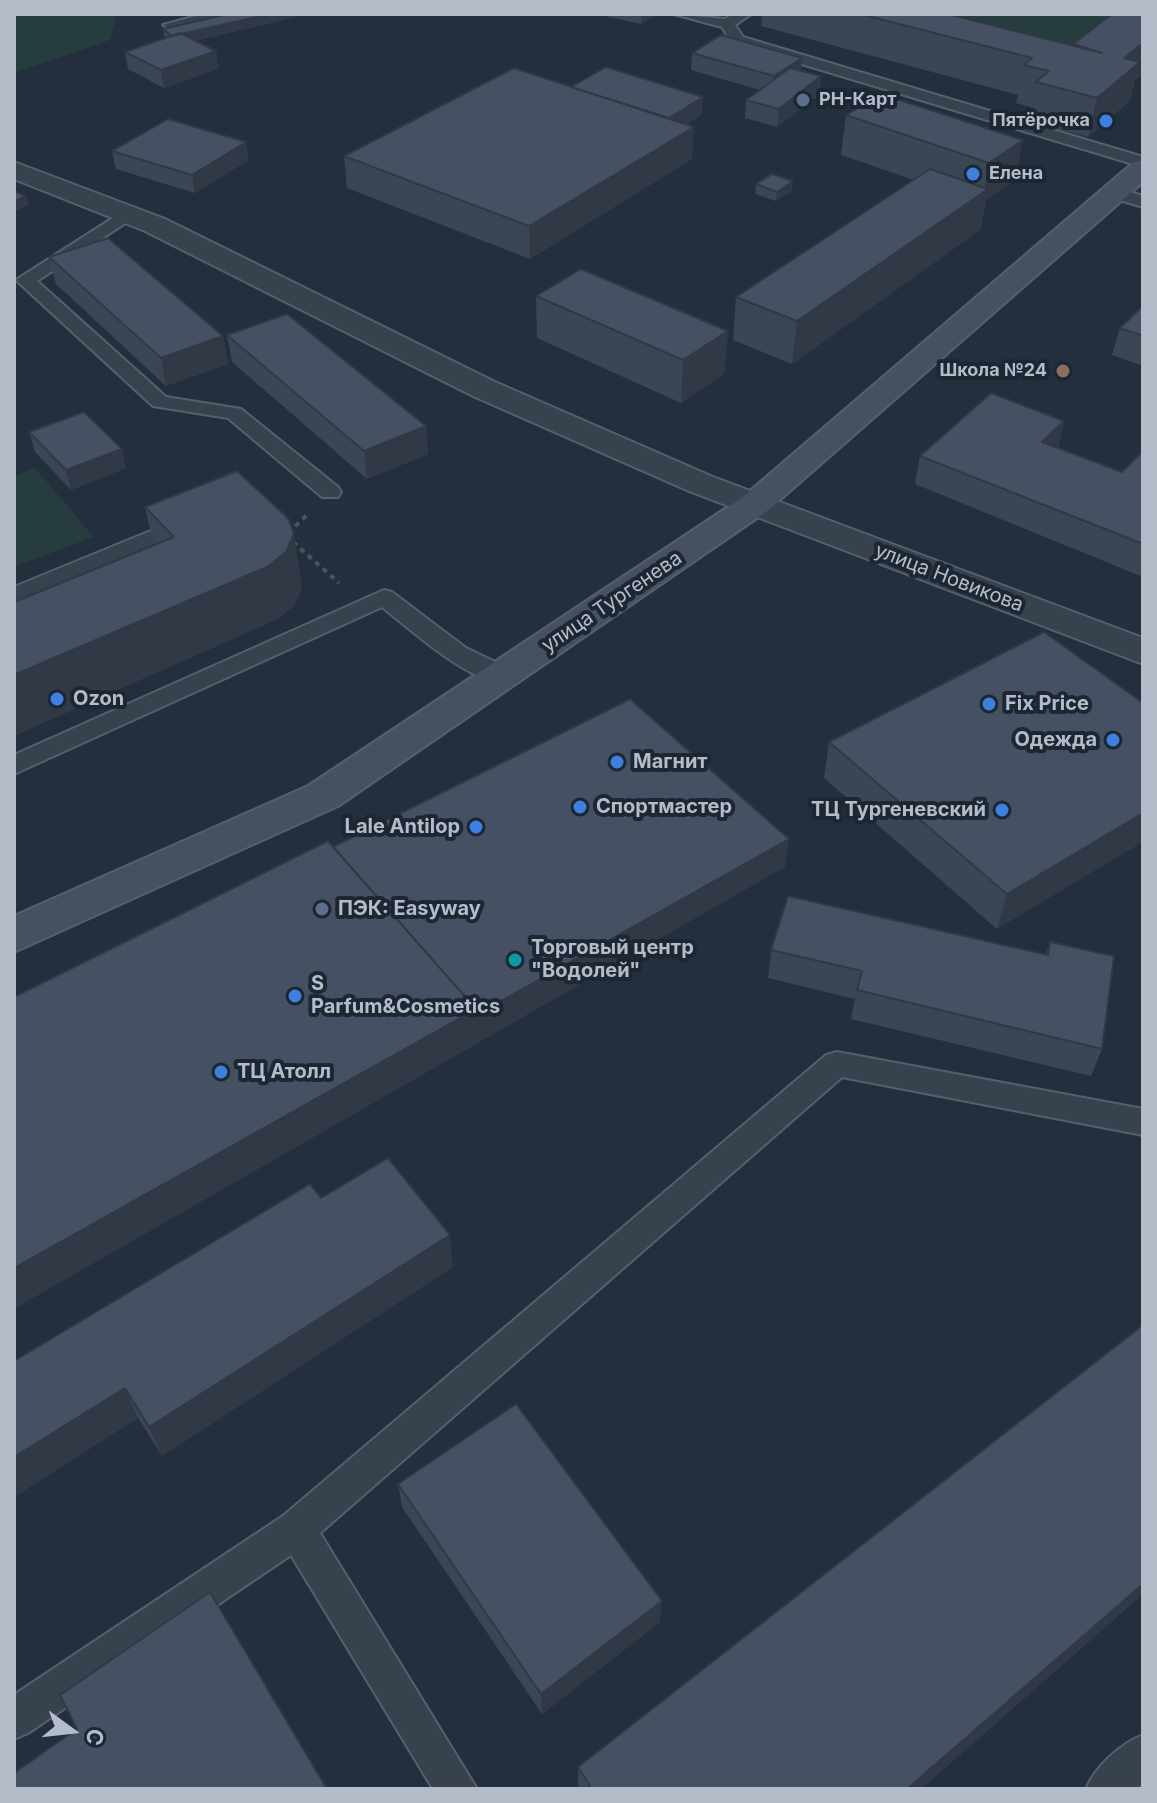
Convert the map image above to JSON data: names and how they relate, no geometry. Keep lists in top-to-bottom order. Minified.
{"streets":{"main road":["улица Тургенева"],"street":["улица Новикова"]},"crossings":[["улица Новикова","улица Тургенева"]],"places":["РН-Карт","Пятёрочка","Елена","Школа №24","Ozon","Fix Price","Одежда","Магнит","Спортмастер","ТЦ Тургеневский","Lale Antilop","ПЭК: Easyway","Торговый центр \"Водолей\"","S Parfum&Cosmetics","ТЦ Атолл"],"north":"right"}
